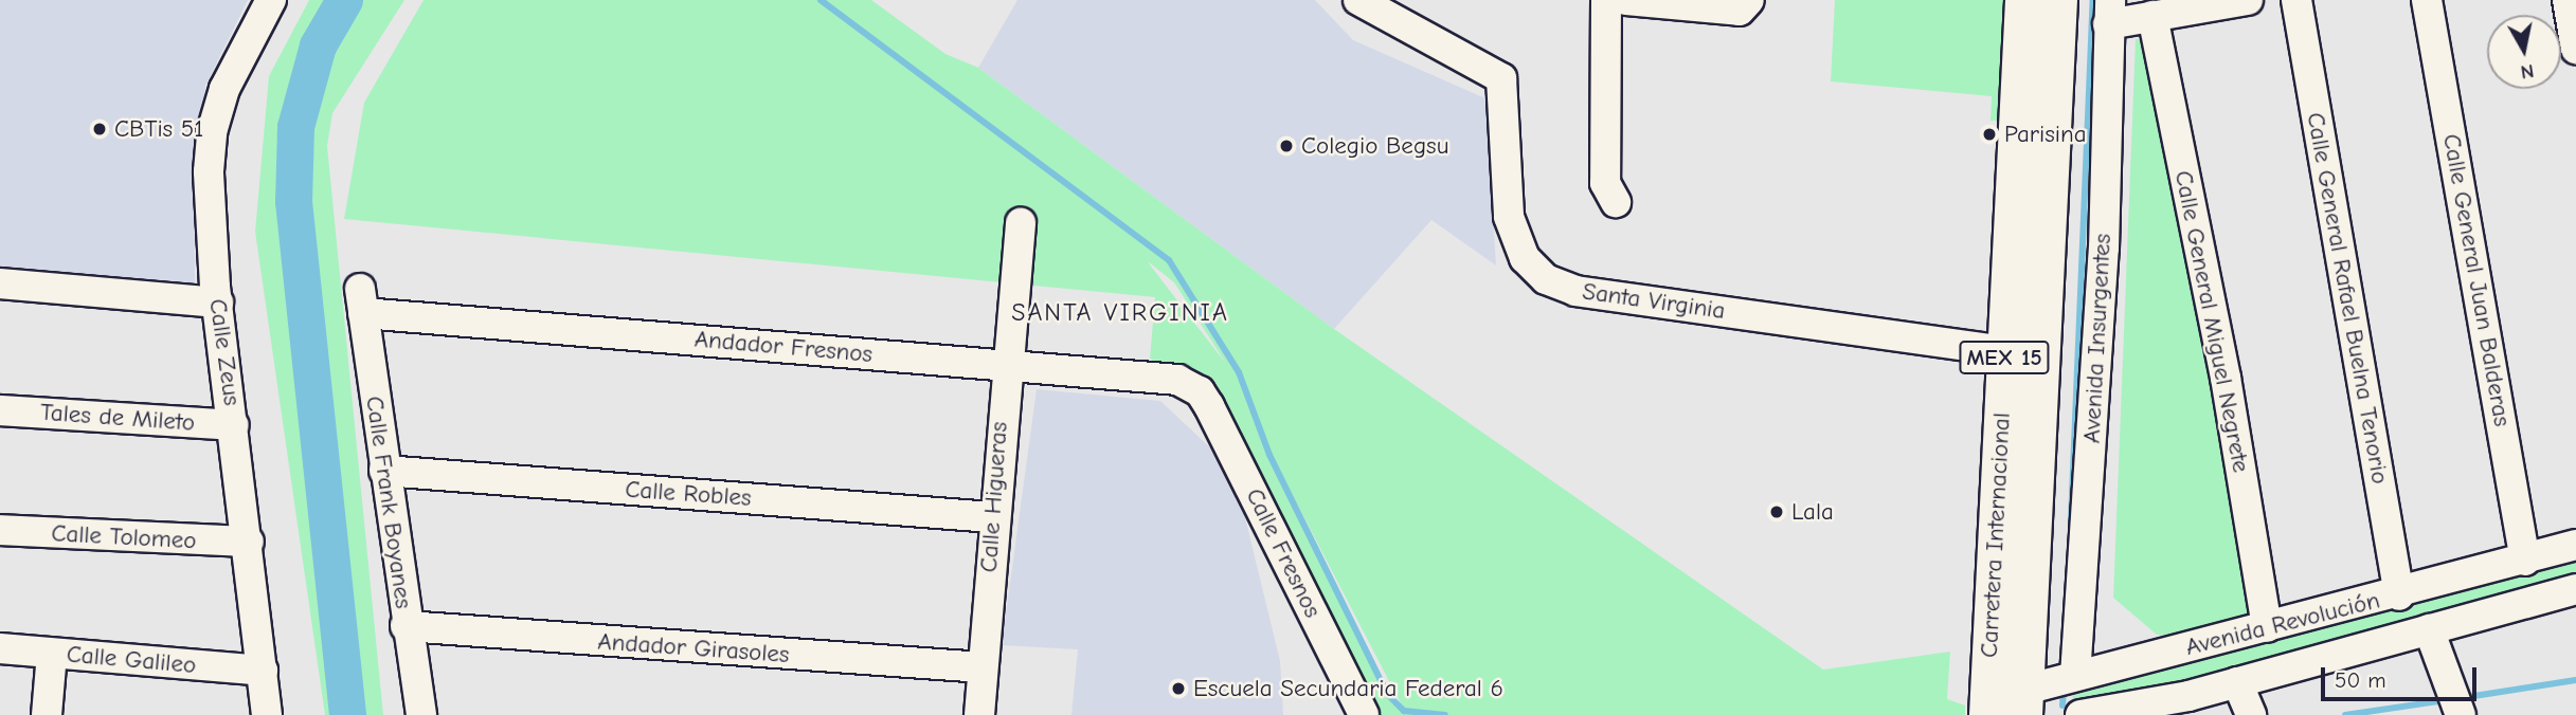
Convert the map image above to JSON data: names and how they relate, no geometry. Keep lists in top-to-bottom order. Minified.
{"streets":{"main road":["MEX 15","Carretera Internacional"],"street":["Calle General Juan Balderas","Calle General Rafael Buelna Tenorio","Santa Virginia","Calle General Miguel Negrete","Avenida Insurgentes","Andador Fresnos","Calle Zeus","Tales de Mileto","Calle Robles","Calle Higueras","Calle Frank Boyanes","Calle Tolomeo","Calle Fresnos","Avenida Revolución","Andador Girasoles","Calle Galileo"]},"crossings":[["Calle General Juan Balderas","Avenida Revolución"],["Calle General Rafael Buelna Tenorio","Avenida Revolución"],["Santa Virginia","Carretera Internacional"],["Calle General Miguel Negrete","Avenida Revolución"],["Avenida Insurgentes","Avenida Revolución"],["Andador Fresnos","Calle Higueras"],["Andador Fresnos","Calle Frank Boyanes"],["Andador Fresnos","Calle Fresnos"],["Calle Zeus","Tales de Mileto"],["Calle Zeus","Calle Tolomeo"],["Calle Zeus","Calle Galileo"],["Calle Robles","Calle Higueras"],["Calle Robles","Calle Frank Boyanes"],["Calle Higueras","Andador Girasoles"],["Calle Frank Boyanes","Andador Girasoles"],["Carretera Internacional","Avenida Revolución"]],"districts":["SANTA VIRGINIA"],"places":["CBTis 51","Parisina","Colegio Begsu","Lala","Escuela Secundaria Federal 6"],"scale_bar":"50 m","north":"bottom"}
